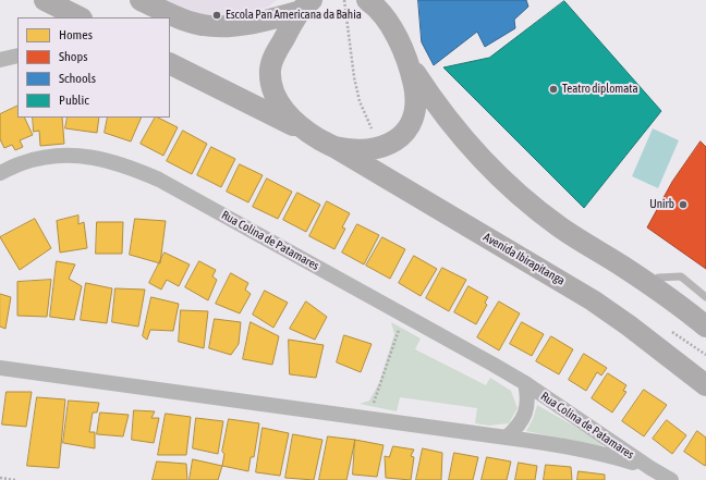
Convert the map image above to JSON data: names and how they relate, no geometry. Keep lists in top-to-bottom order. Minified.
{"streets":{"main road":["Avenida Ibirapitanga"],"street":["Rua Colina de Patamares"]},"places":["Escola Pan Americana da Bahia","Teatro diplomata","Unirb"],"legend":["Homes","Shops","Schools","Public"]}
